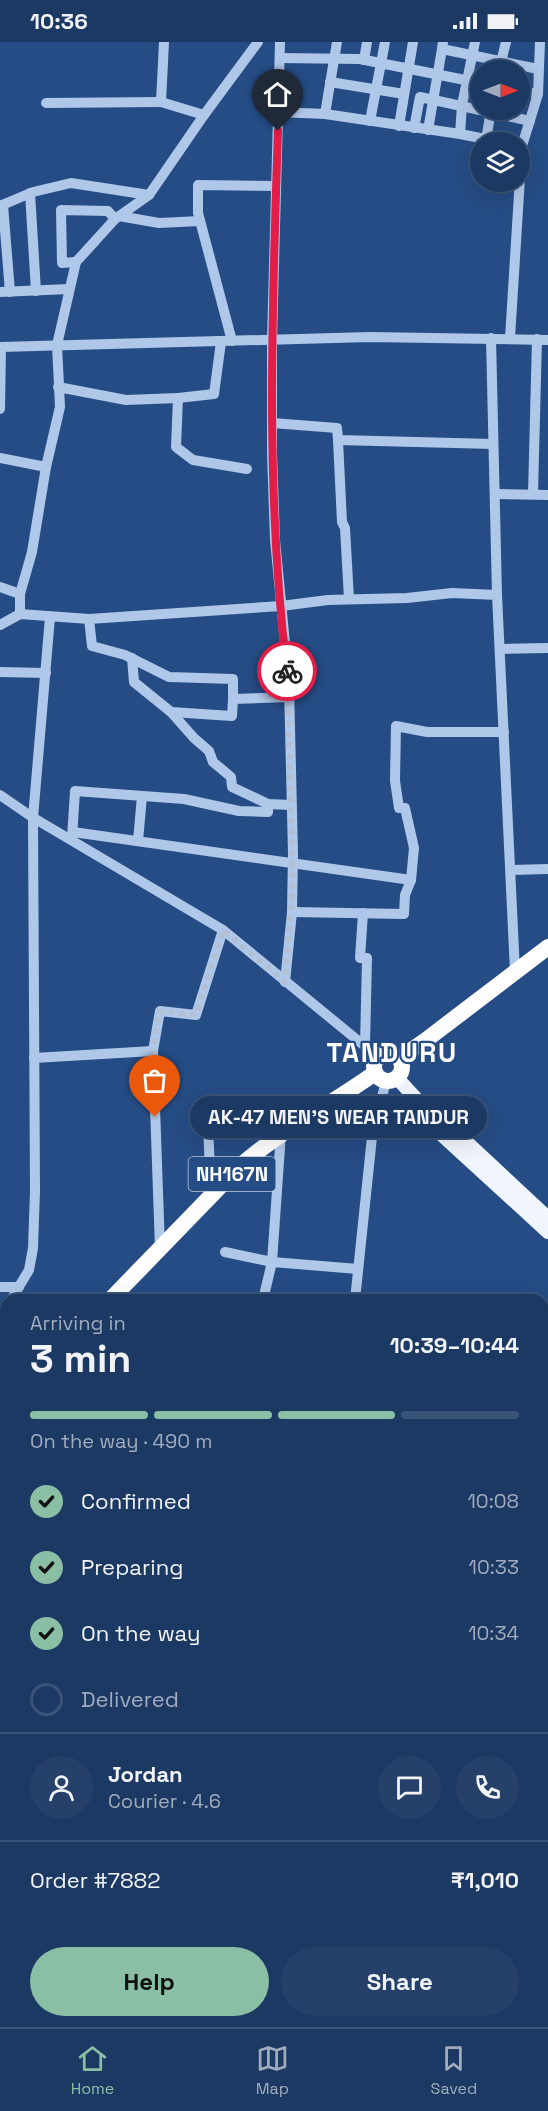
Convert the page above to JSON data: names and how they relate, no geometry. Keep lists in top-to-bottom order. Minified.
{"streets":{"highway":["NH167N"]},"districts":["TANDURU"],"places":["AK-47 MEN'S WEAR TANDUR"],"north":"right","page":{"status":"10:36","bubble":"AK-47 MEN'S WEAR TANDUR","heading":["3 min","Arriving in","10:39–10:44"],"panel":["Jordan","Courier · 4.6","Order #7882","₹1,010"],"bar":"On the way · 490 m","list":[["Confirmed","10:08"],["Preparing","10:33"],["On the way","10:34"],"Delivered"],"buttons":["Help","Share"],"tabs":["Home","Map","Saved"]}}
